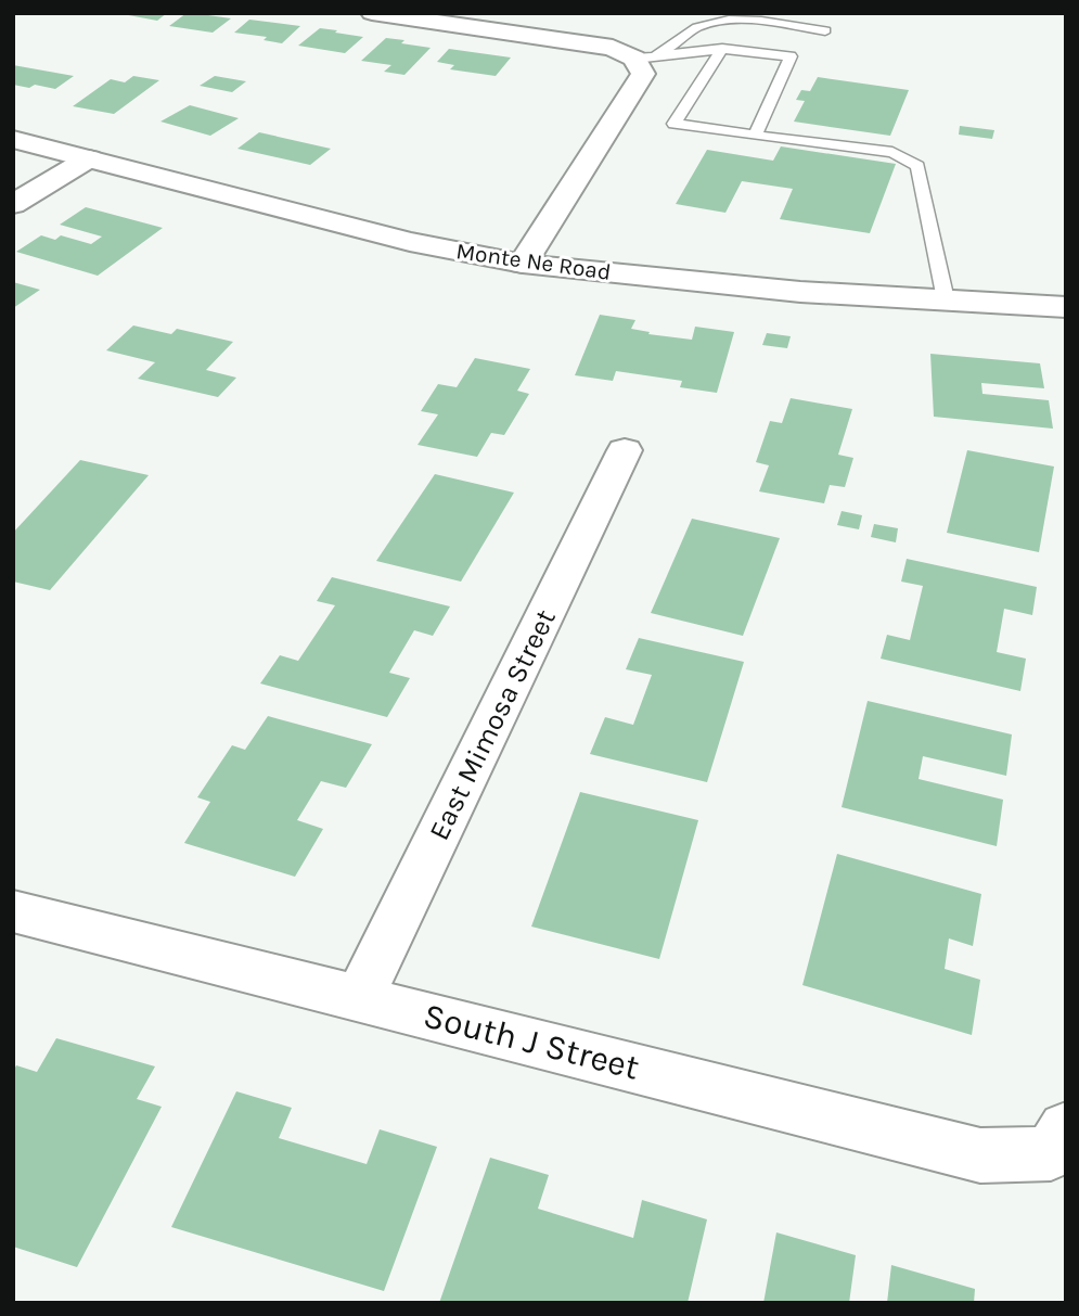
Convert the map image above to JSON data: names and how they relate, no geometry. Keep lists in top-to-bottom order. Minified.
{"streets":{"street":["Monte Ne Road","East Mimosa Street","South J Street"]},"crossings":[["East Mimosa Street","South J Street"]]}
